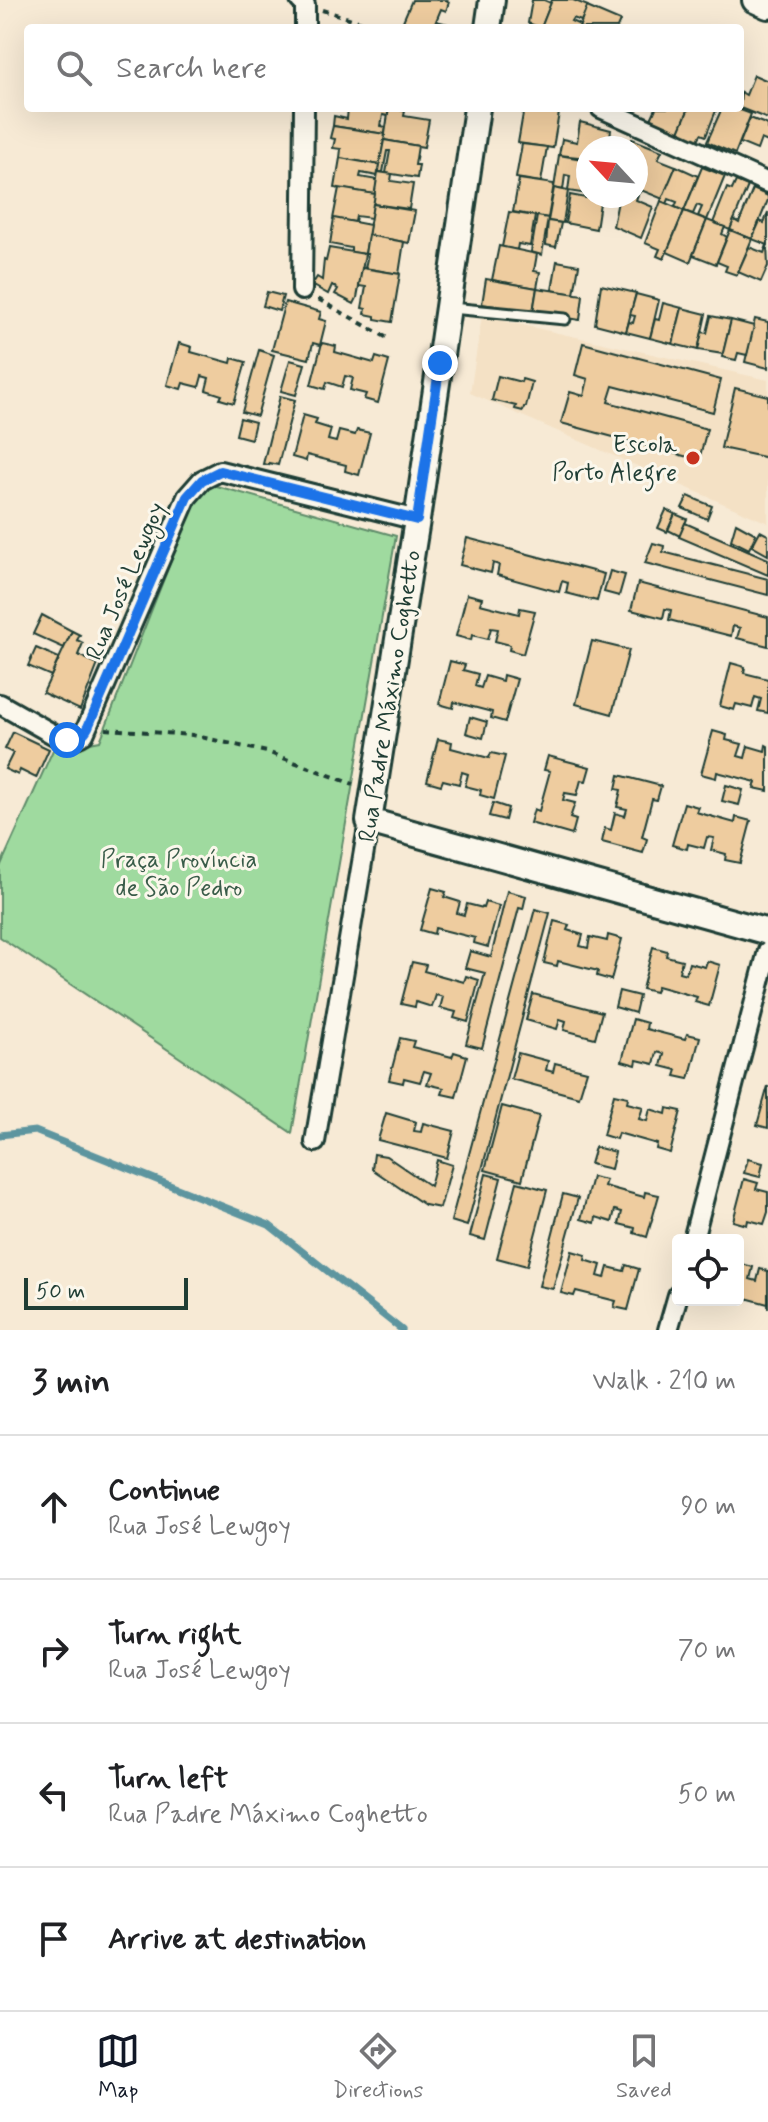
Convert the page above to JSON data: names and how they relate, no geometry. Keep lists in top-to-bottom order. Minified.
{"streets":{"street":["Rua José Lewgoy","Rua Padre Máximo Coghetto"]},"crossings":[["Rua José Lewgoy","Rua Padre Máximo Coghetto"]],"parks":["Praça Província de São Pedro"],"places":["Escola Porto Alegre"],"scale_bar":"50 m","north":"top left","page":{"search":"Search here","scale":"50 m","heading":["3 min","Walk · 210 m"],"list":[["Continue","Rua José Lewgoy","90 m"],["Turn right","Rua José Lewgoy","70 m"],["Turn left","Rua Padre Máximo Coghetto","50 m"],"Arrive at destination"],"nav":["Map","Directions","Saved"]}}
